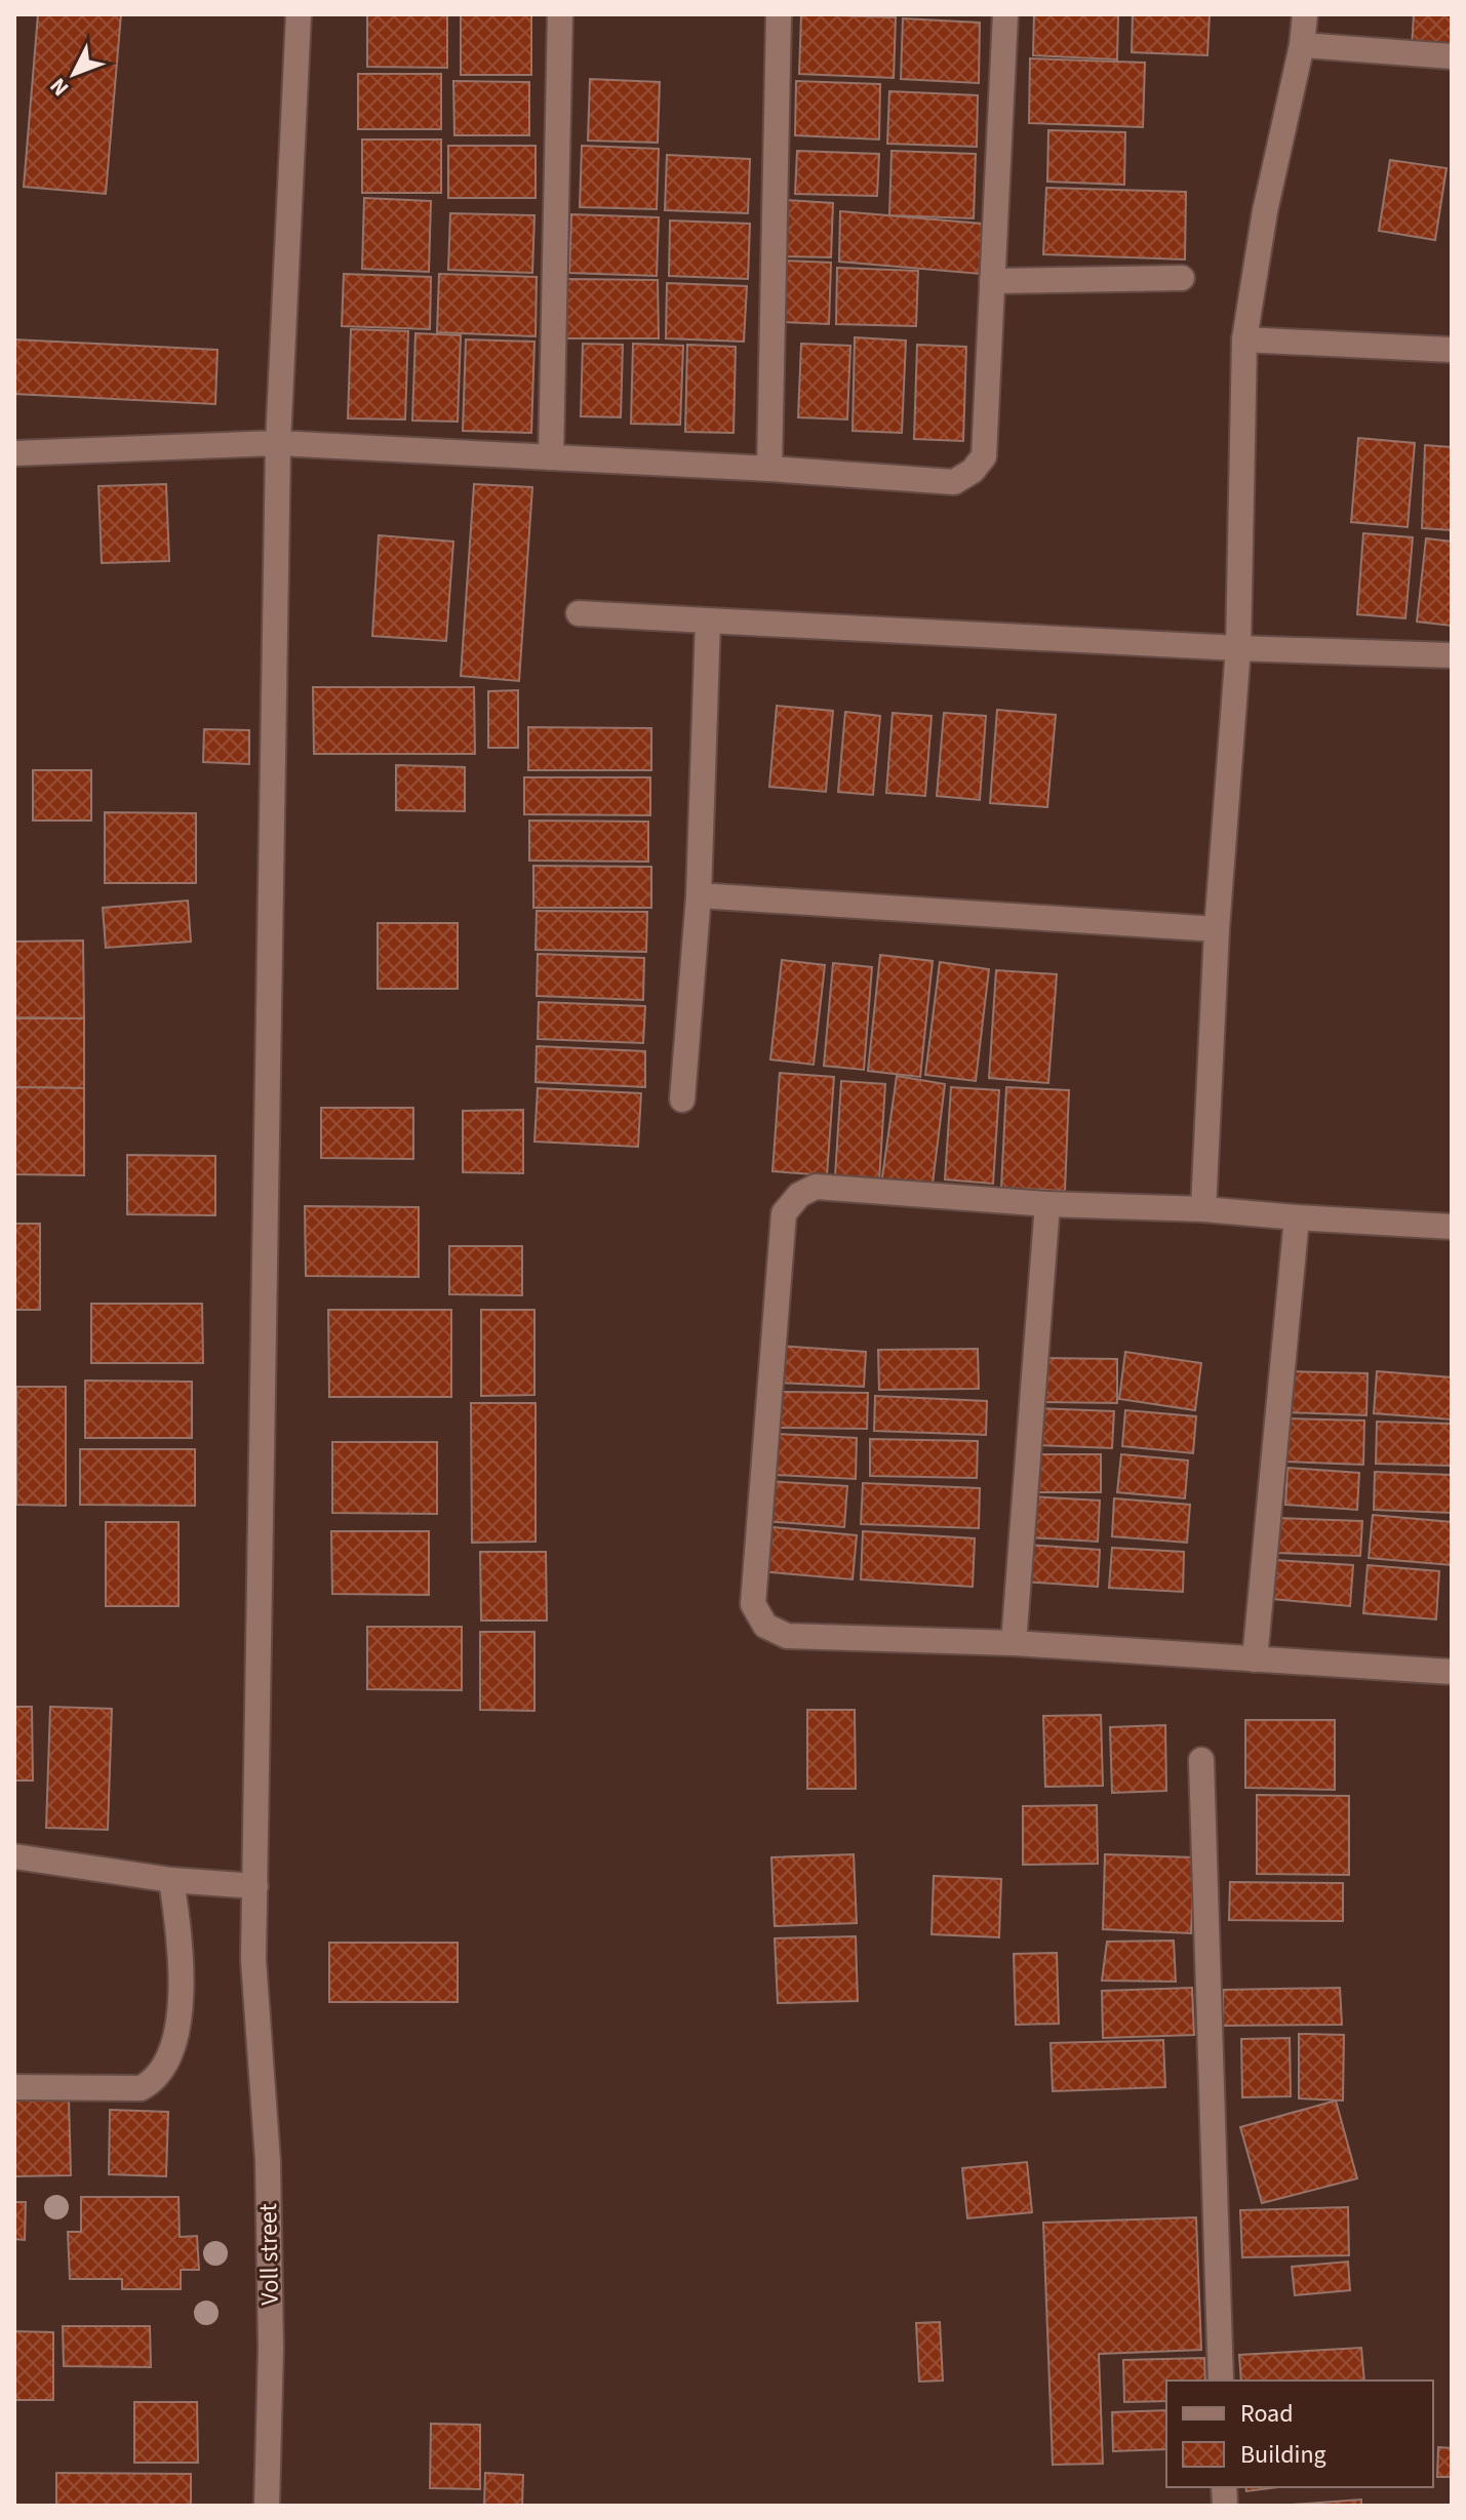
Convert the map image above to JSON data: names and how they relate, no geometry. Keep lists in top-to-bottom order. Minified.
{"streets":{"street":["Voll street"]},"legend":["Road","Building"],"north":"bottom left"}
